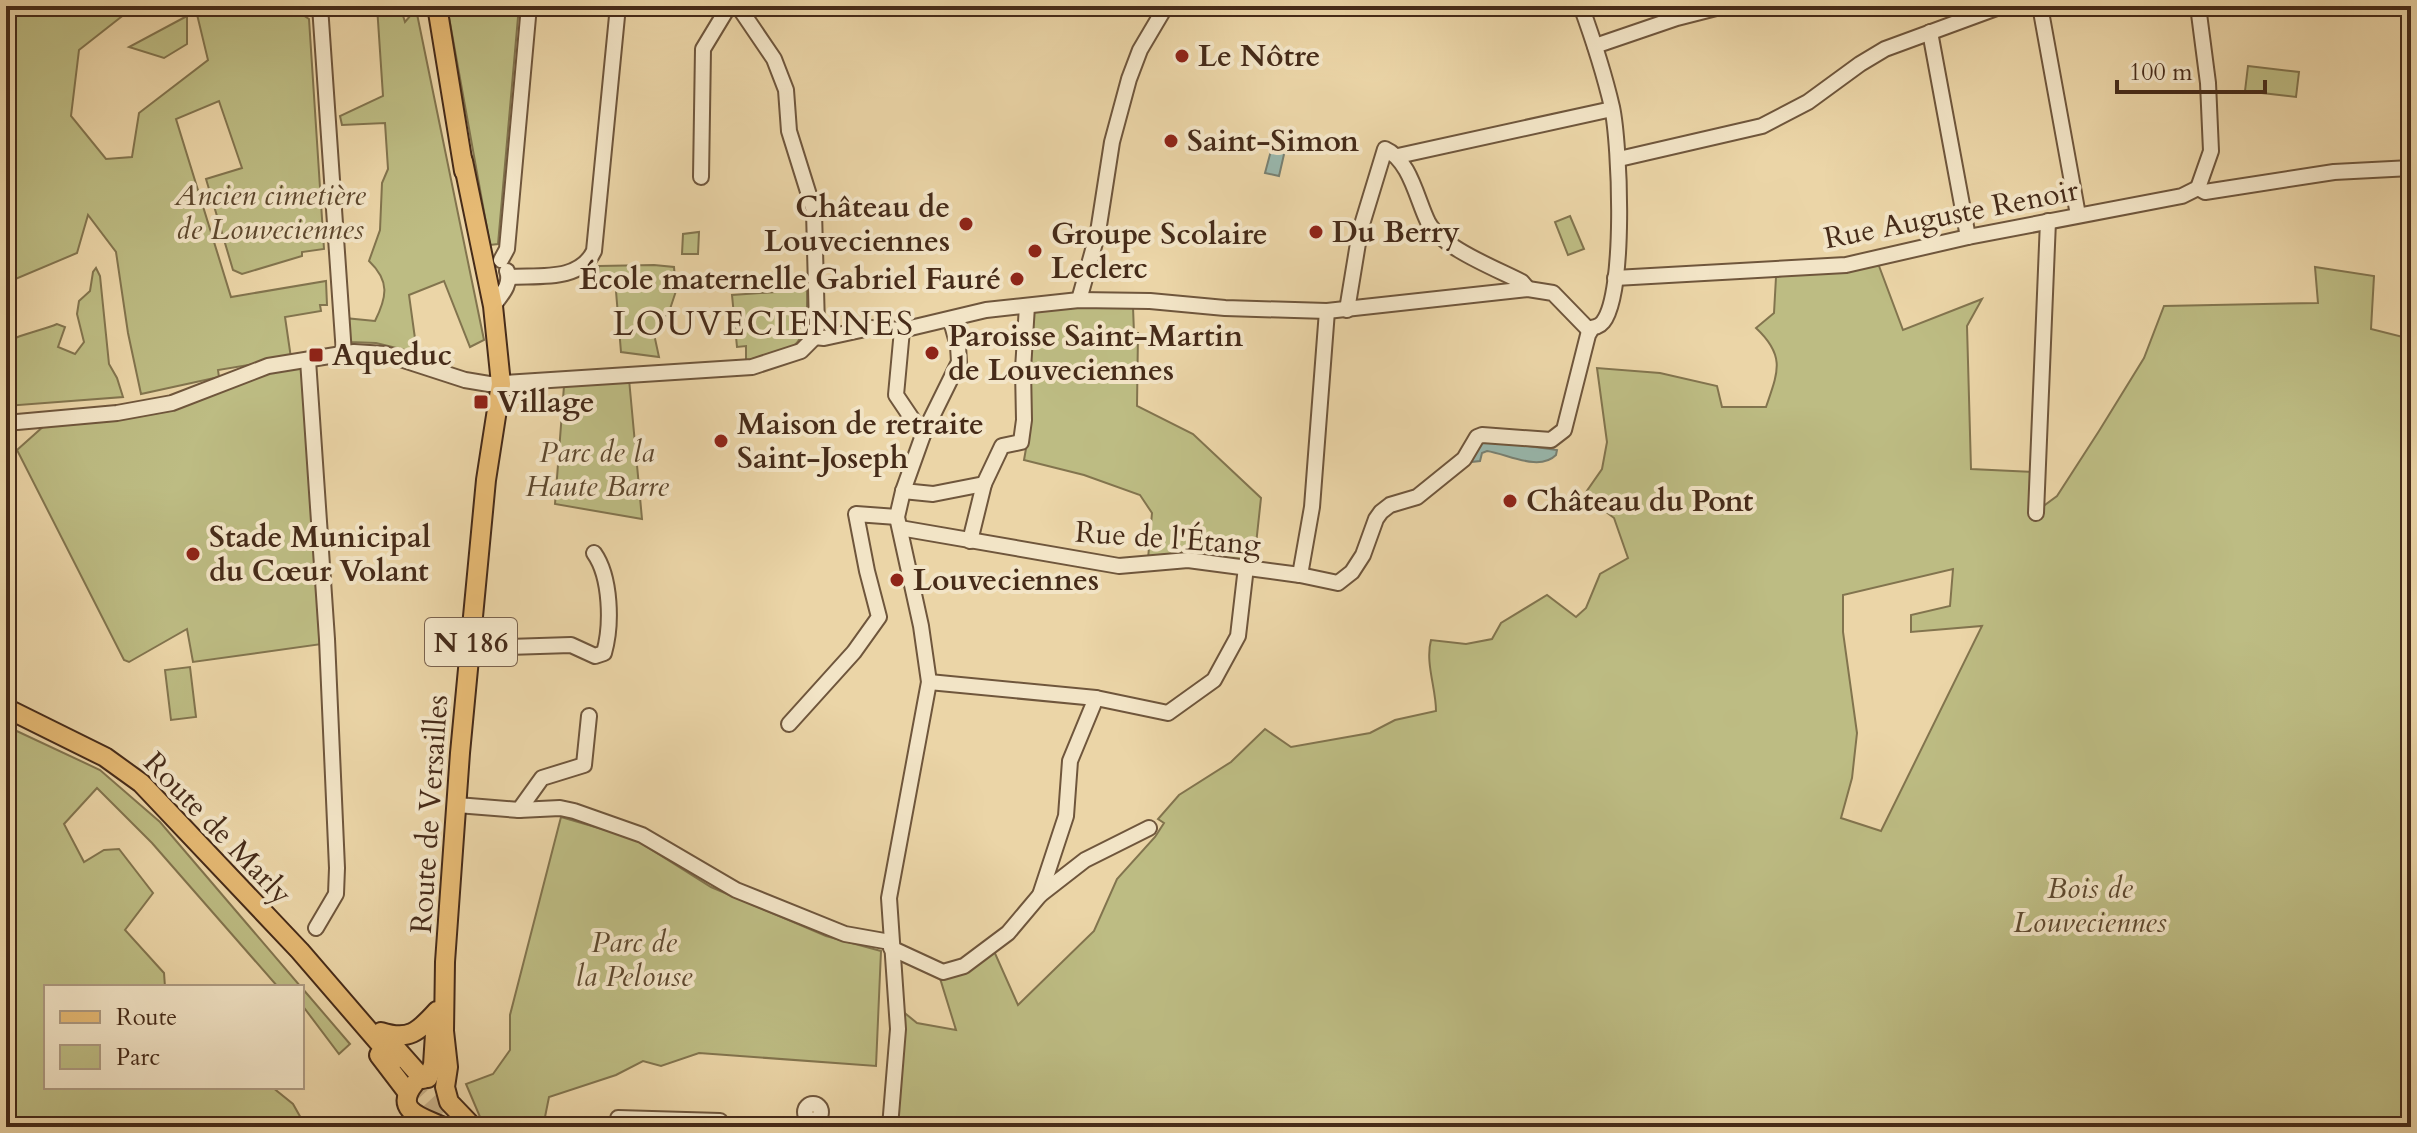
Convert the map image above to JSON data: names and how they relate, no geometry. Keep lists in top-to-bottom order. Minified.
{"streets":{"main road":["N 186","Route de Versailles","Route de Marly"],"street":["Rue Auguste Renoir","Rue de l'Étang"]},"crossings":[["Route de Versailles","Route de Marly"]],"districts":["LOUVECIENNES"],"parks":["Ancien cimetière de Louveciennes","Parc de la Haute Barre","Bois de Louveciennes","Parc de la Pelouse"],"places":{"other":["Le Nôtre","Saint-Simon","Château de Louveciennes","Du Berry","Groupe Scolaire Leclerc","École maternelle Gabriel Fauré","Paroisse Saint-Martin de Louveciennes","Maison de retraite Saint-Joseph","Château du Pont","Stade Municipal du Cœur Volant","Louveciennes"],"transit":["Aqueduc","Village"]},"legend":["Route","Parc"],"scale_bar":"100 m"}
